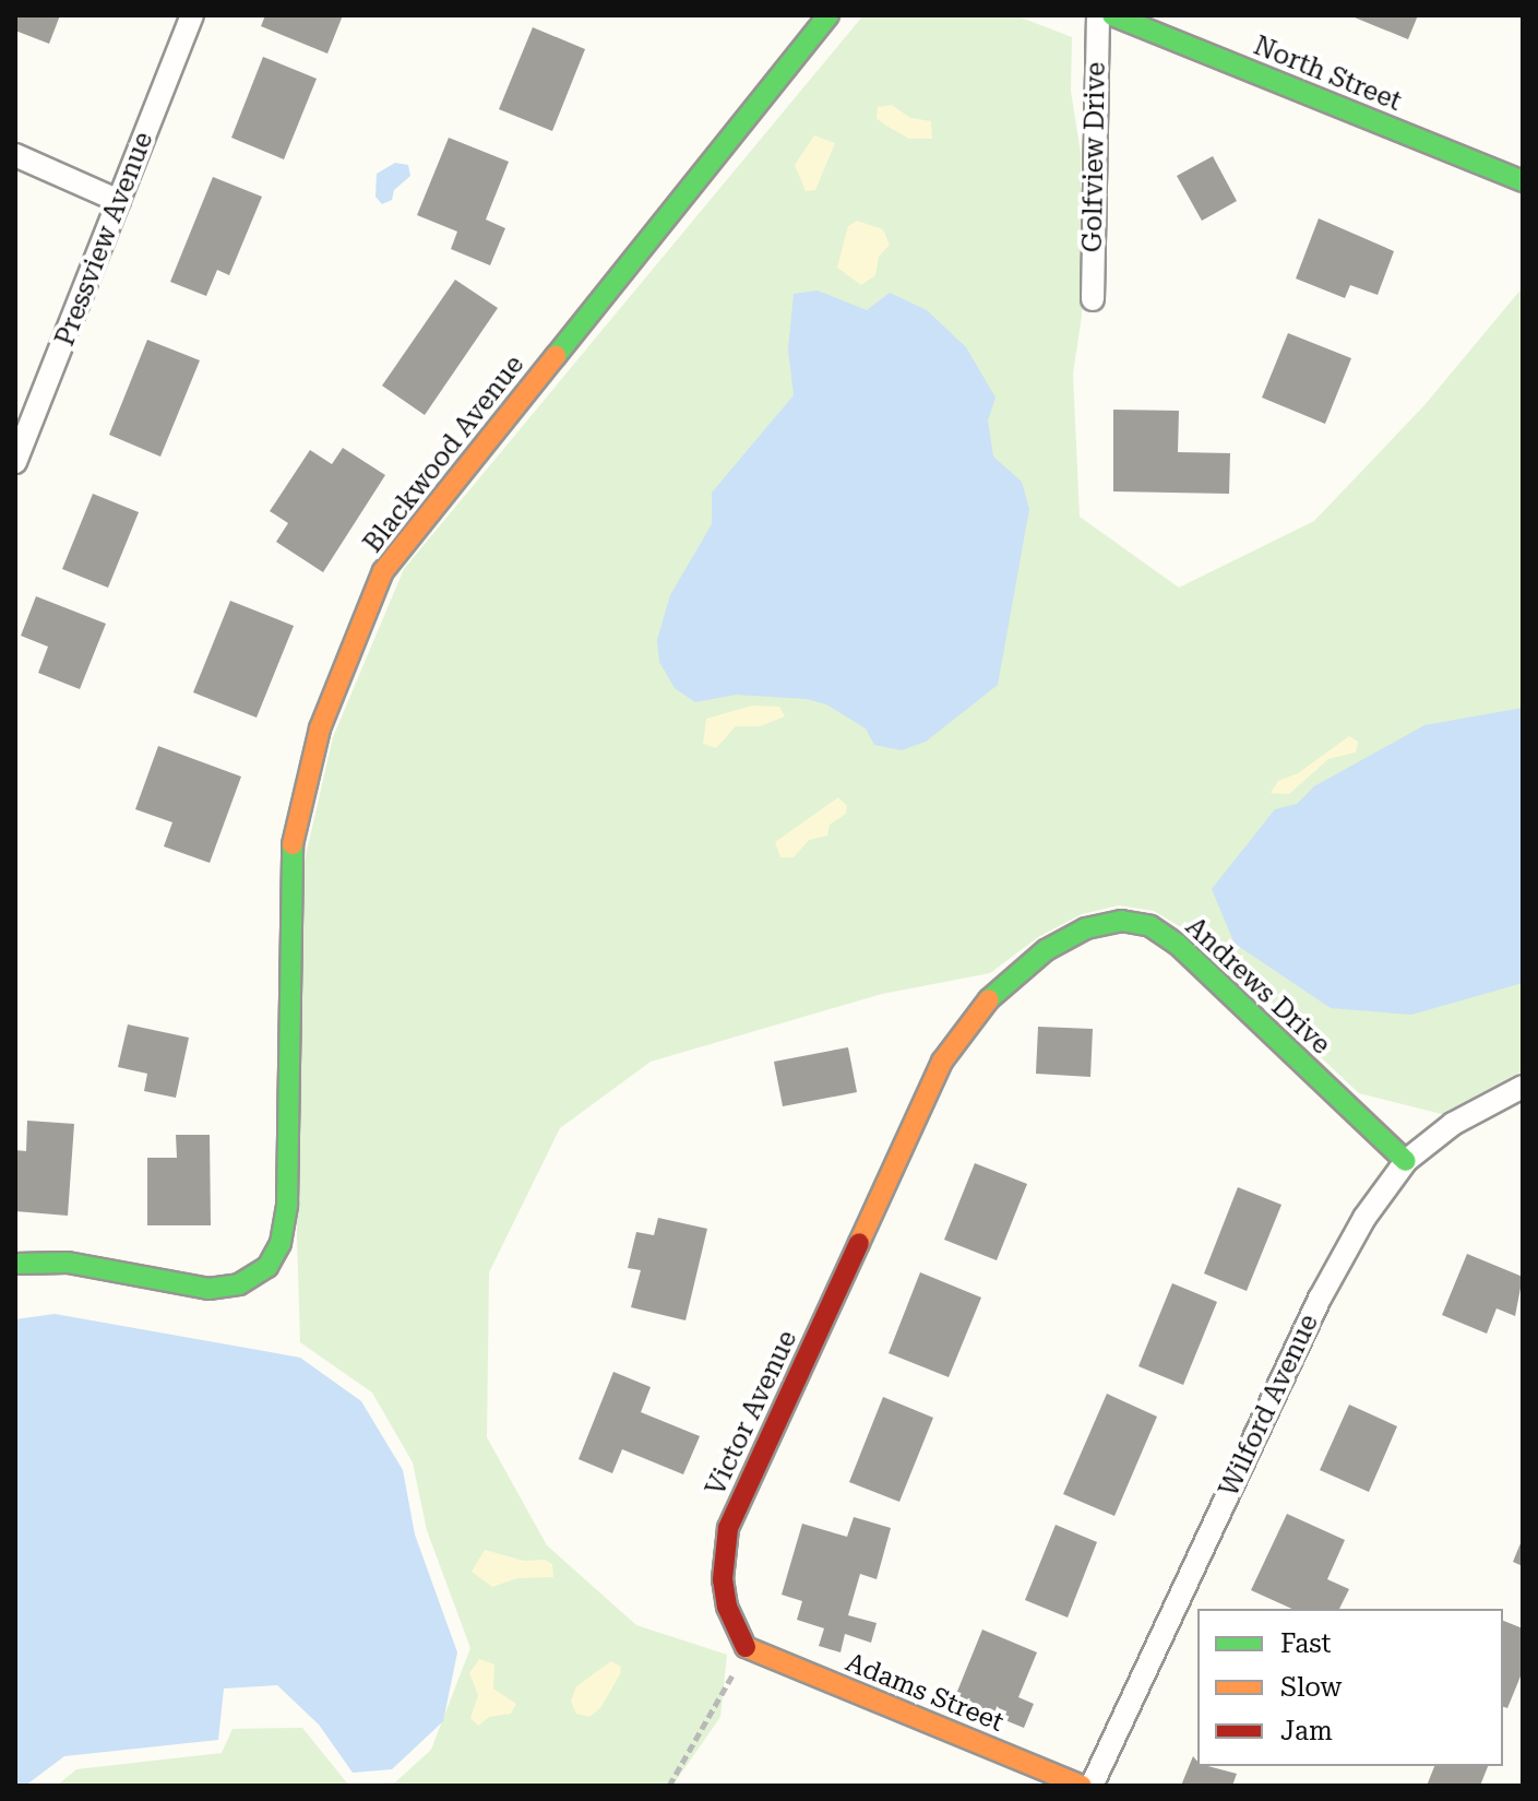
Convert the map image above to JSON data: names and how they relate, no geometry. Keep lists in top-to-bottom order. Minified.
{"streets":{"street":["North Street","Golfview Drive","Pressview Avenue","Blackwood Avenue","Andrews Drive","Wilford Avenue","Victor Avenue","Adams Street"]},"crossings":[["Andrews Drive","Wilford Avenue"],["Andrews Drive","Victor Avenue"],["Victor Avenue","Adams Street"]],"legend":["Fast","Slow","Jam"]}
